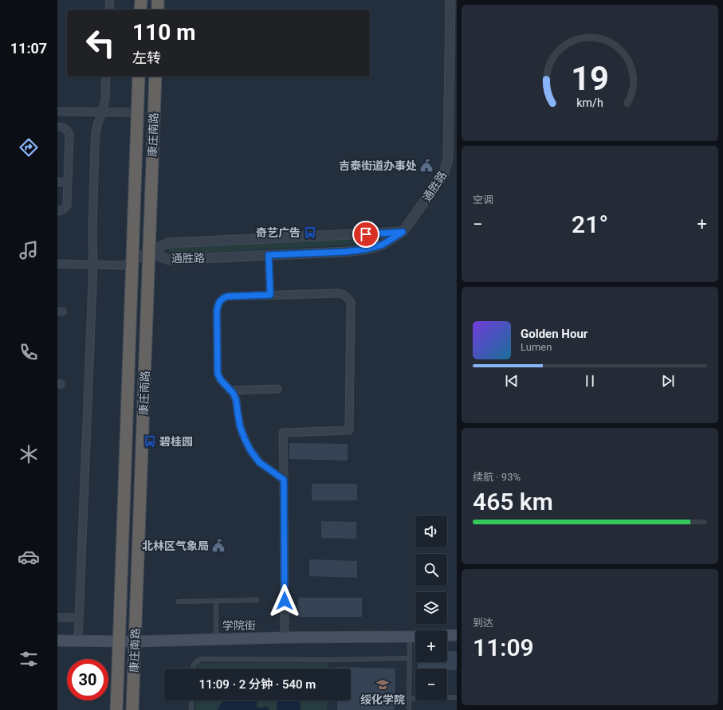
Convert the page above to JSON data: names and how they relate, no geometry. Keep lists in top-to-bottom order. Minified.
{"streets":{"highway":["康庄南路"],"main road":["学院街"],"street":["通胜路"]},"crossings":[["康庄南路","通胜路"],["康庄南路","学院街"]],"places":{"public building":["吉泰街道办事处","北林区气象局"],"bus stop":["奇艺广告","碧桂园"],"school or university":["绥化学院"]},"page":{"tabs":"11:07","turn":["110 m","左转"],"tile":["空调",["续航 · 93%","465 km"],["到达","11:09"]],"heat":["−","21°","+"],"song":["Golden Hour","Lumen"],"map_buttons":["+","−"],"limit":"30","trip":"11:09 · 2 分钟 · 540 m","gauge":["19","km/h"]}}
